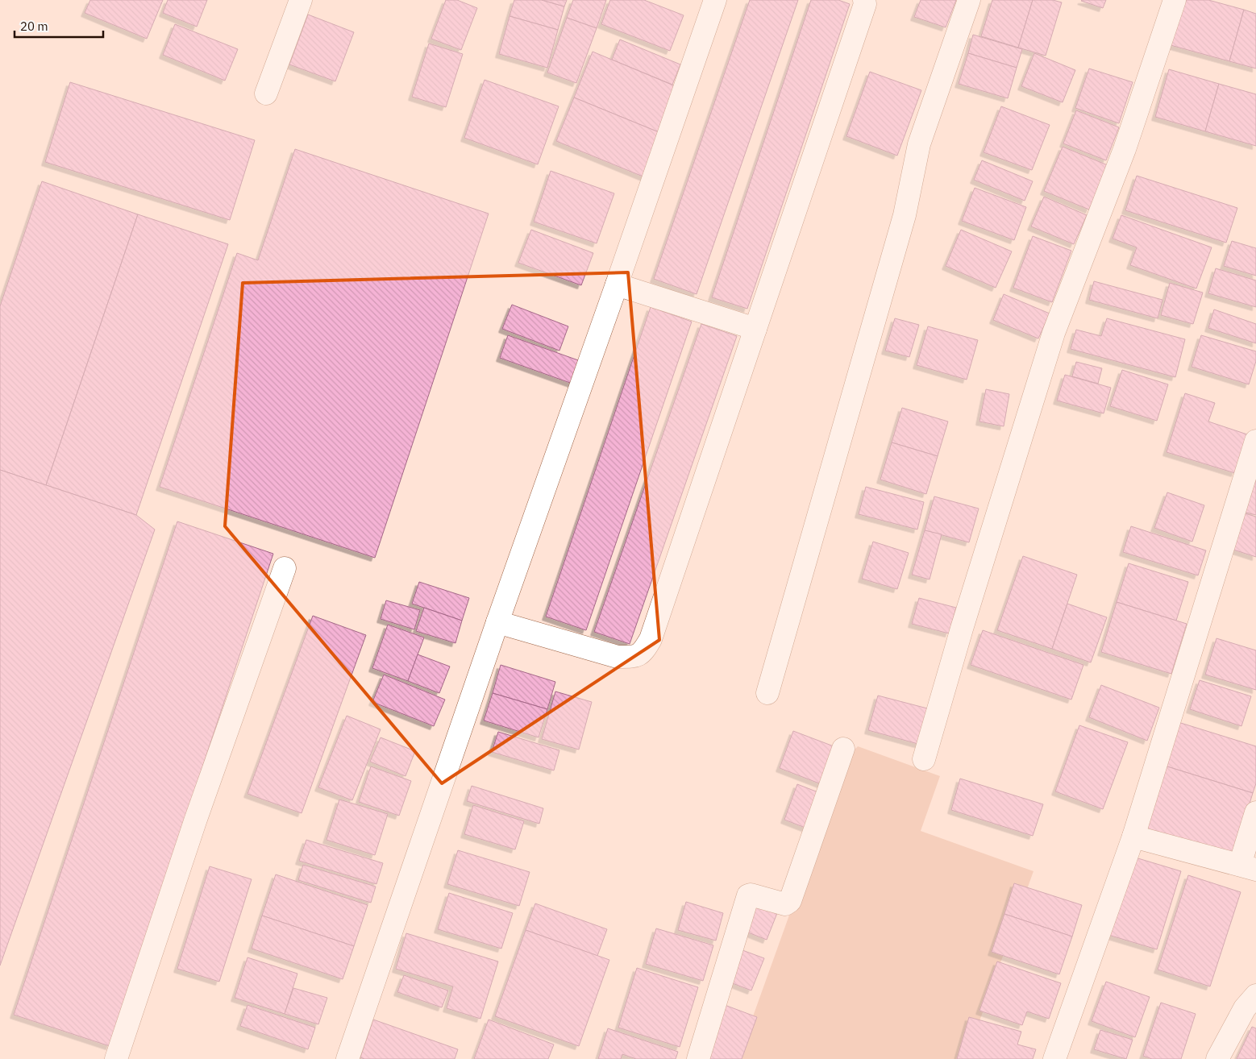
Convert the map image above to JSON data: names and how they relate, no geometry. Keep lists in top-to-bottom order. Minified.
{"scale_bar":"20 m"}
